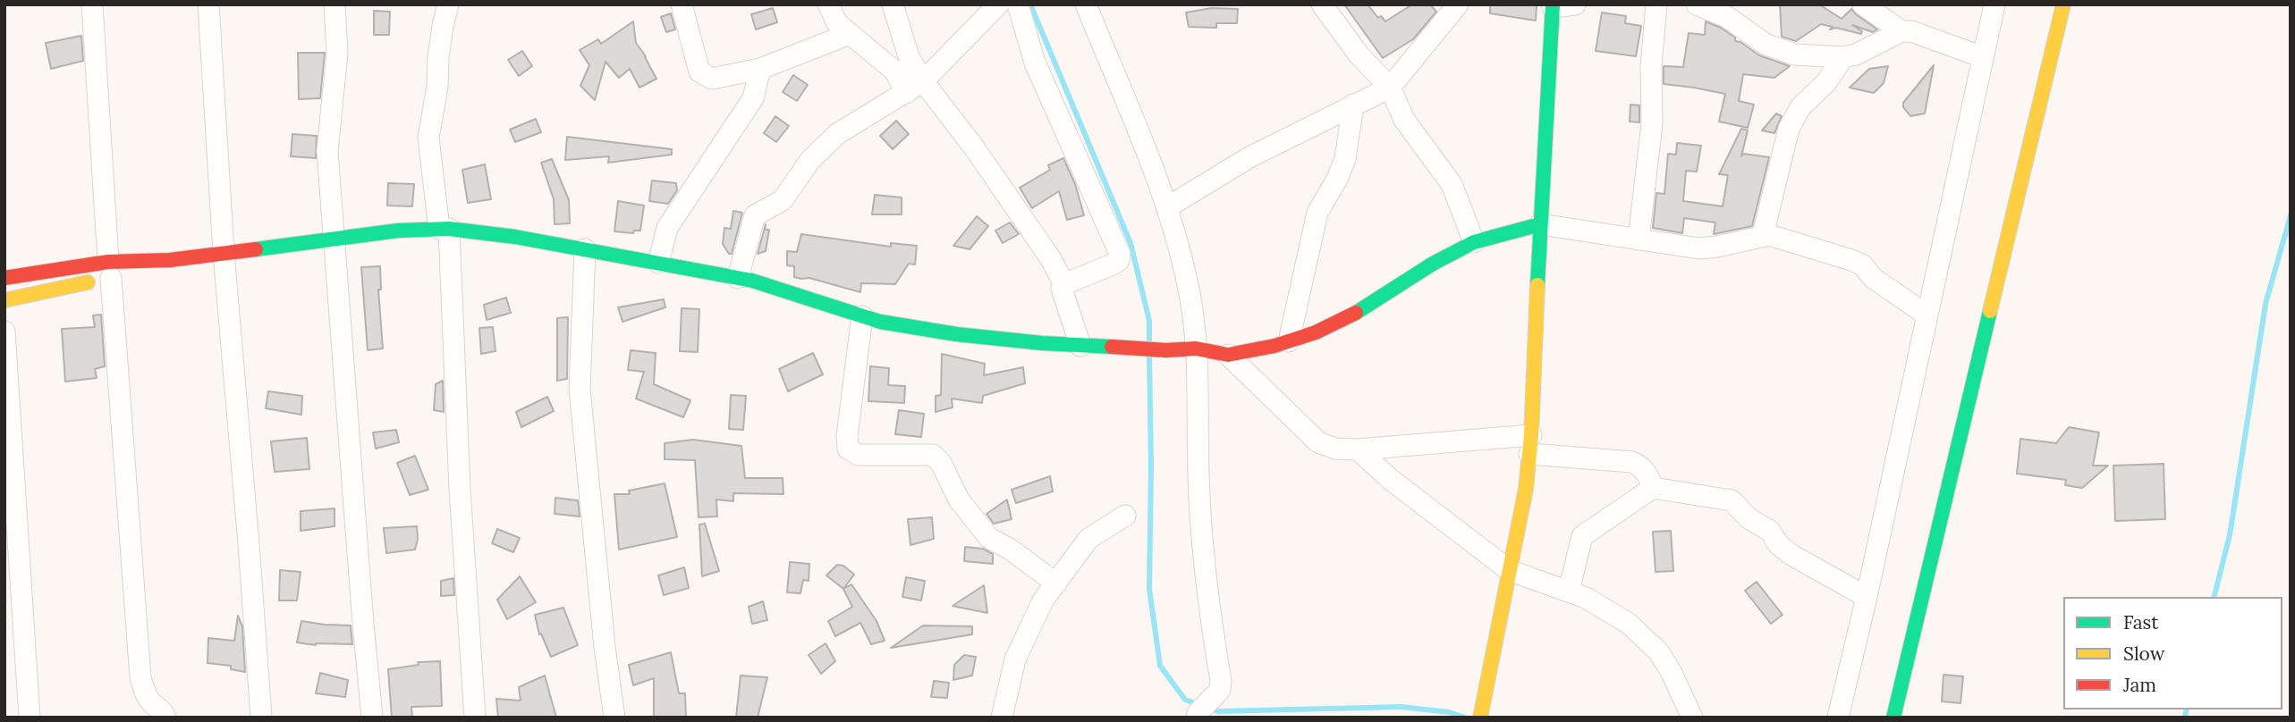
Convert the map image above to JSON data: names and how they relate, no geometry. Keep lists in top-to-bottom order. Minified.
{"legend":["Fast","Slow","Jam"]}
